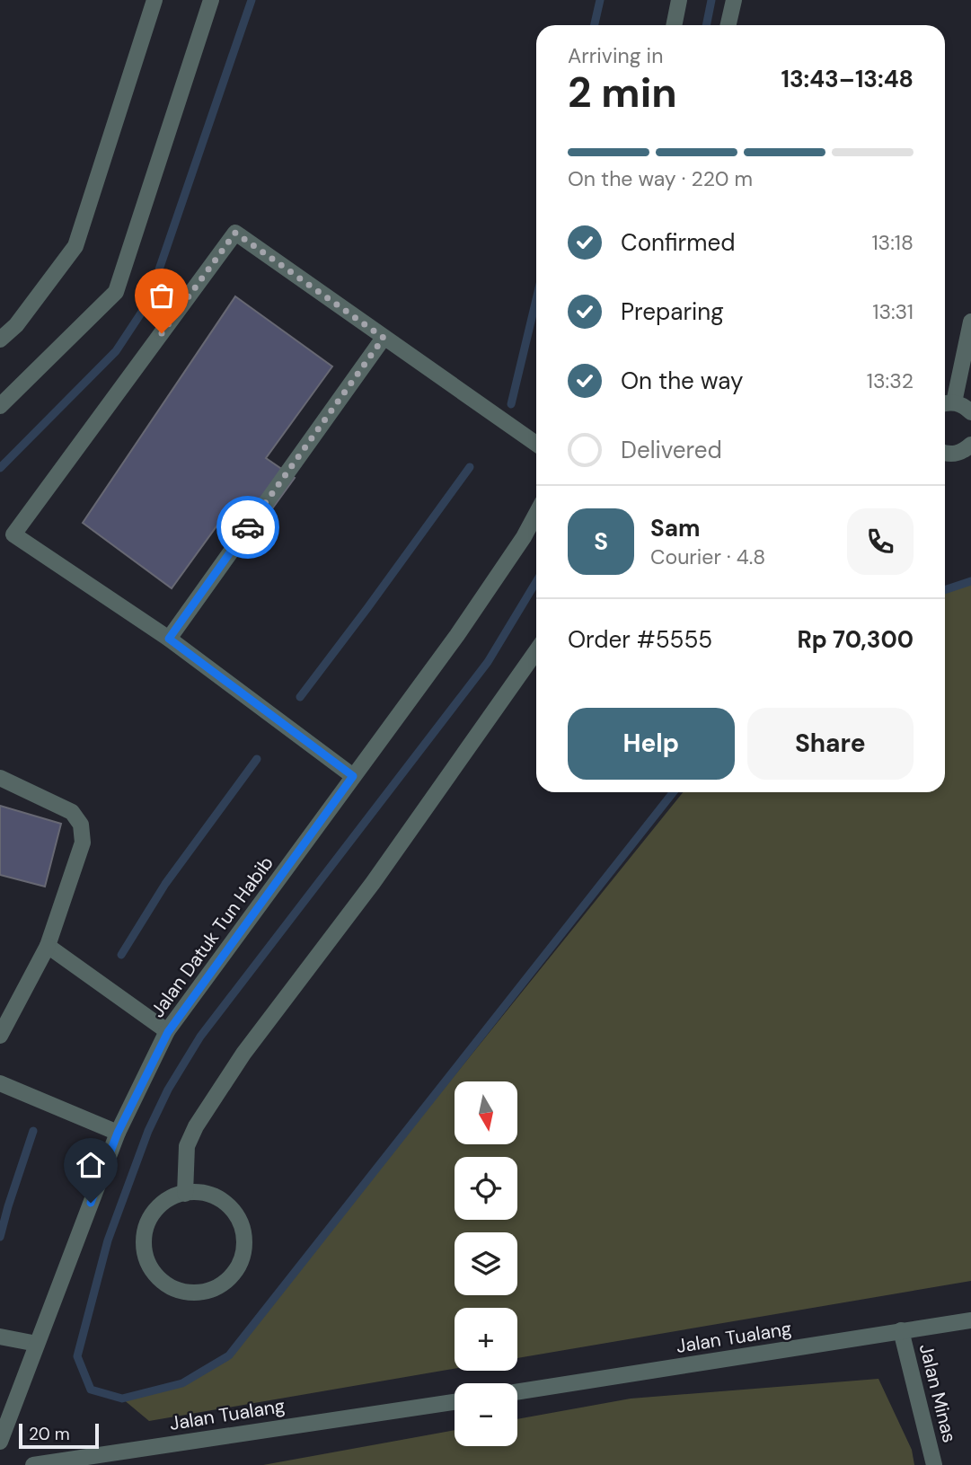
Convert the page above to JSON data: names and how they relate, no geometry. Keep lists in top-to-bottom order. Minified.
{"streets":{"street":["Jalan Datuk Tun Habib","Jalan Tualang","Jalan Minas"]},"crossings":[["Jalan Tualang","Jalan Minas"]],"scale_bar":"20 m","north":"bottom","page":{"heading":["2 min","Arriving in","13:43–13:48"],"panel":["Sam","Courier · 4.8","Order #5555","Rp 70,300"],"bar":"On the way · 220 m","list":[["Confirmed","13:18"],["Preparing","13:31"],["On the way","13:32"],"Delivered"],"round":"S","buttons":["Help","Share"],"map_buttons":["+","−"],"scale":"20 m"}}
